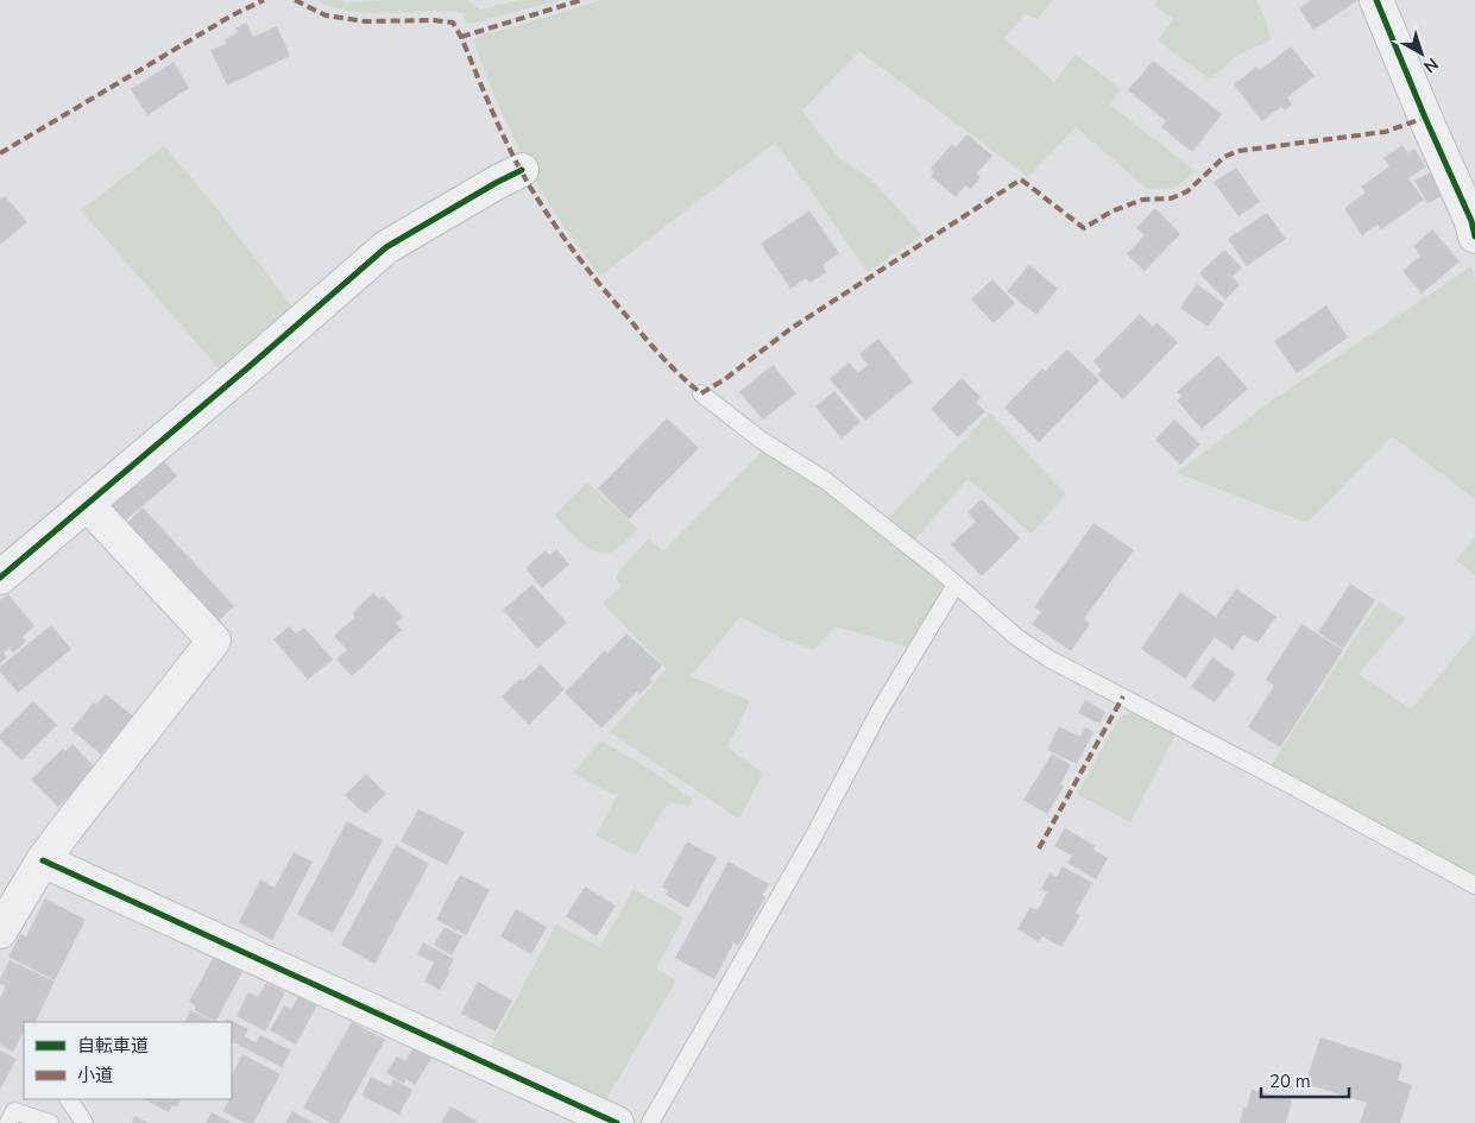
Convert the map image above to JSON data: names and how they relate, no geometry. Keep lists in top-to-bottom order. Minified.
{"legend":["自転車道","小道"],"scale_bar":"20 m","north":"bottom right"}
